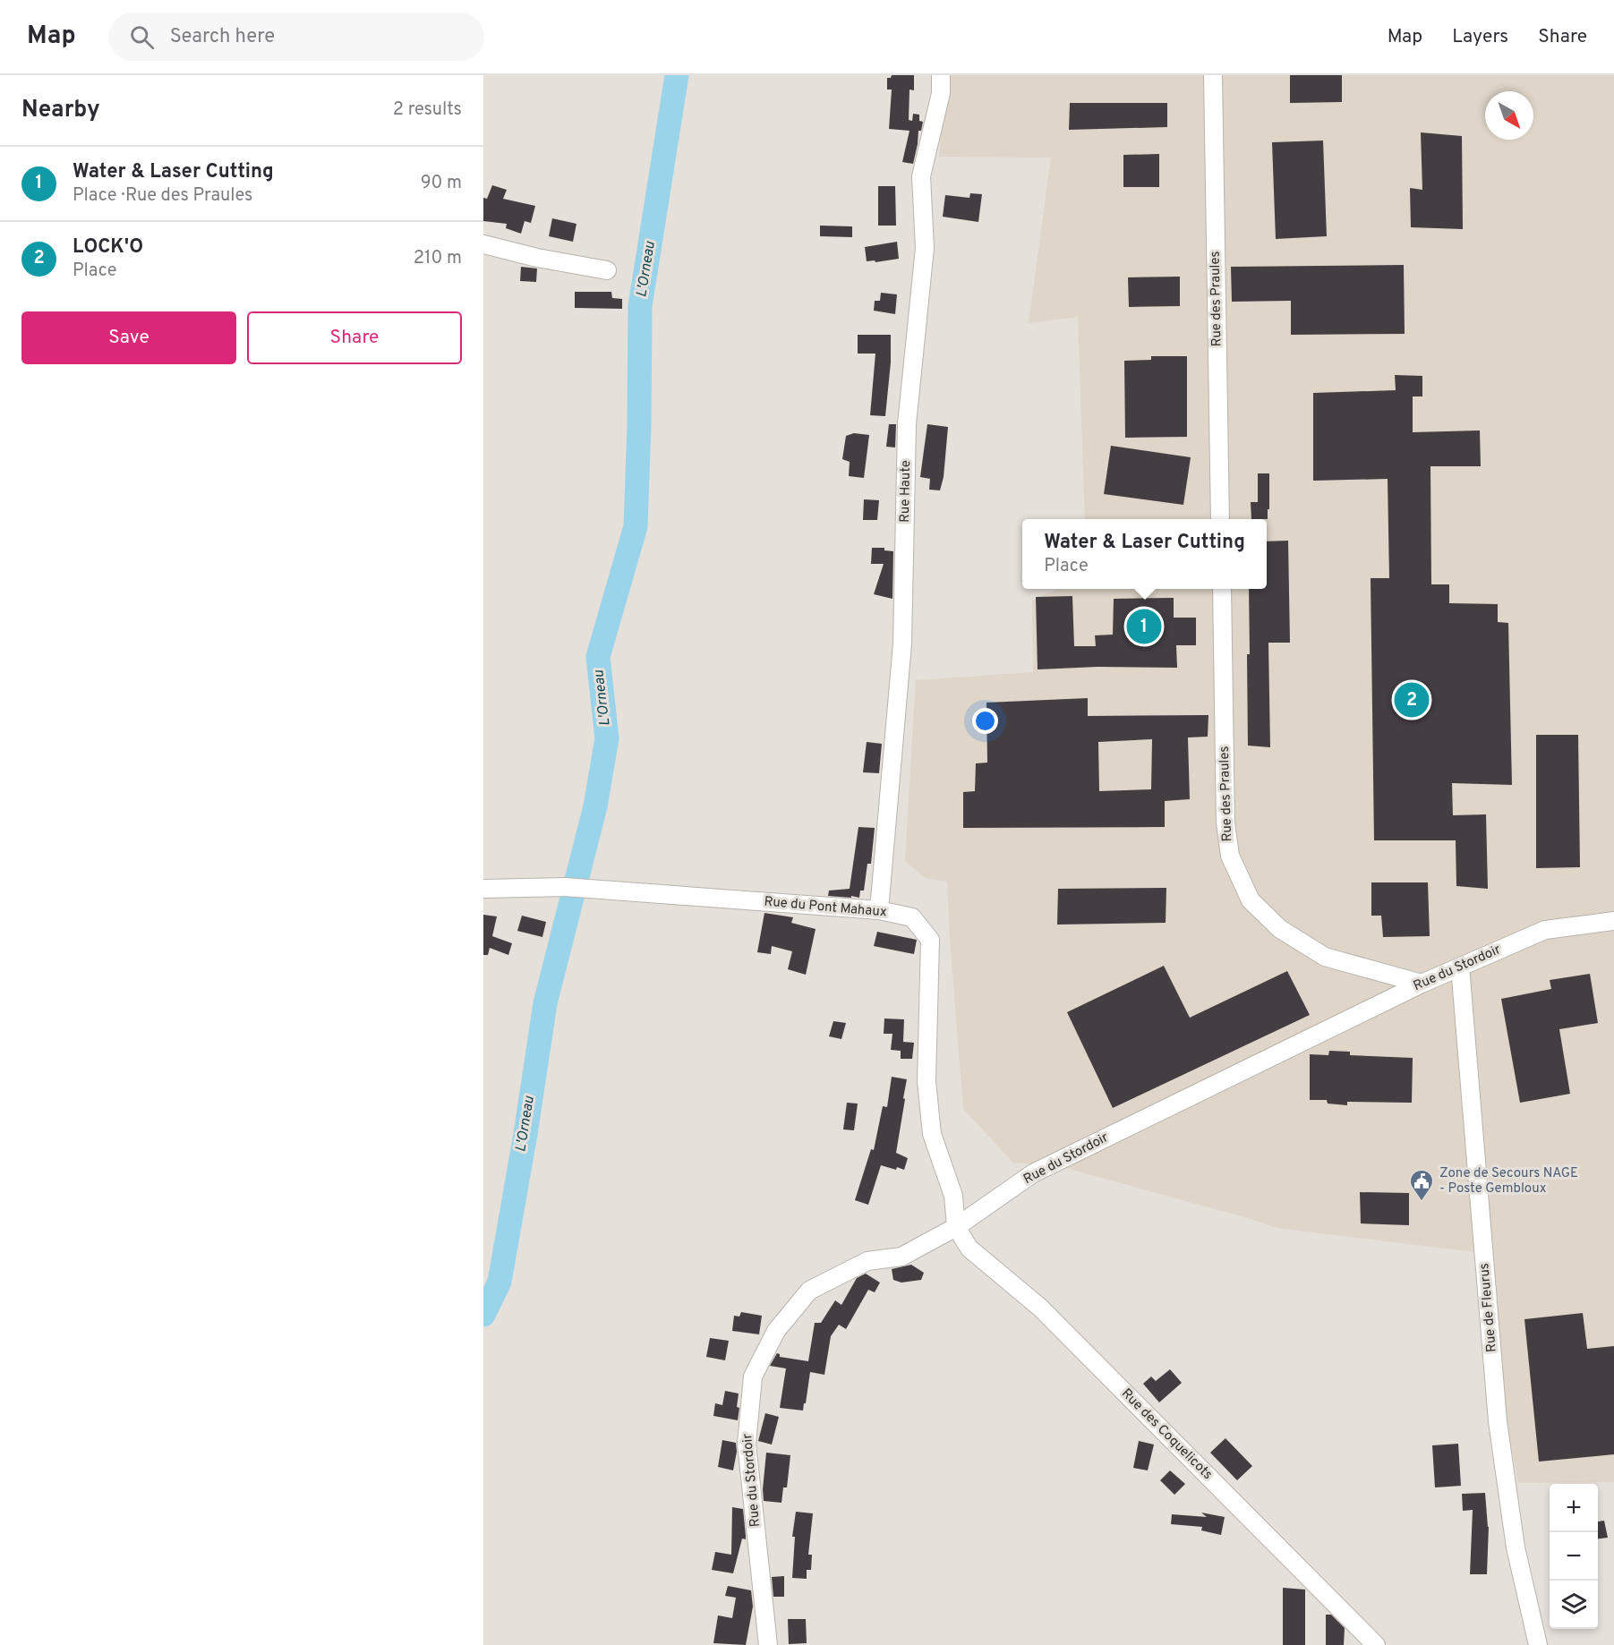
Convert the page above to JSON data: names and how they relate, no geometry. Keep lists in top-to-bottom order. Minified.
{"streets":{"street":["Rue des Praules","Rue Haute","Rue du Pont Mahaux","Rue du Stordoir","Rue de Fleurus","Rue des Coquelicots"]},"crossings":[["Rue des Praules","Rue du Stordoir"],["Rue Haute","Rue du Pont Mahaux"],["Rue du Pont Mahaux","Rue du Stordoir"],["Rue du Pont Mahaux","Rue des Coquelicots"],["Rue du Stordoir","Rue de Fleurus"],["Rue du Stordoir","Rue des Coquelicots"]],"water":["L'Orneau"],"places":{"public building":["Zone de Secours NAGE - Poste Gembloux"]},"north":"bottom right","page":{"header":"Map","search":"Search here","nav":["Map","Layers","Share"],"heading":["Nearby","2 results"],"list":[{"mark":"1","name":"Water & Laser Cutting","note":"Place · Rue des Praules","value":"90 m"},{"mark":"2","name":"LOCK'O","note":"Place","value":"210 m"}],"buttons":["Save","Share"],"popup":["Water & Laser Cutting","Place"],"pins":["1","2"],"map_buttons":["+","−"]}}
